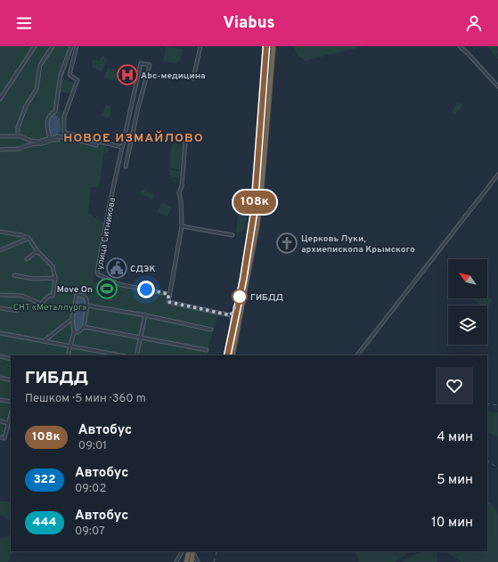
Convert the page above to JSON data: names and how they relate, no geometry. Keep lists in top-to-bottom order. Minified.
{"streets":{"street":["улица Ситникова"]},"districts":["НОВОЕ ИЗМАЙЛОВО"],"parks":["СНТ «Металлург»"],"places":{"hospital":["Abc-медицина"],"church":["Церковь Луки, архиепископа Крымского"],"public building":["СДЭК"],"sports":["Move On"],"other":["ГИБДД"]},"lines":["bus line 108к"],"north":"top left","page":{"header":"Viabus","on_map":"108к","heading":["ГИБДД","Пешком · 5 мин · 360 m"],"list":[{"mark":"108к","name":"Автобус","note":"09:01","value":"4 мин"},{"mark":"322","name":"Автобус","note":"09:02","value":"5 мин"},{"mark":"444","name":"Автобус","note":"09:07","value":"10 мин"}]}}
